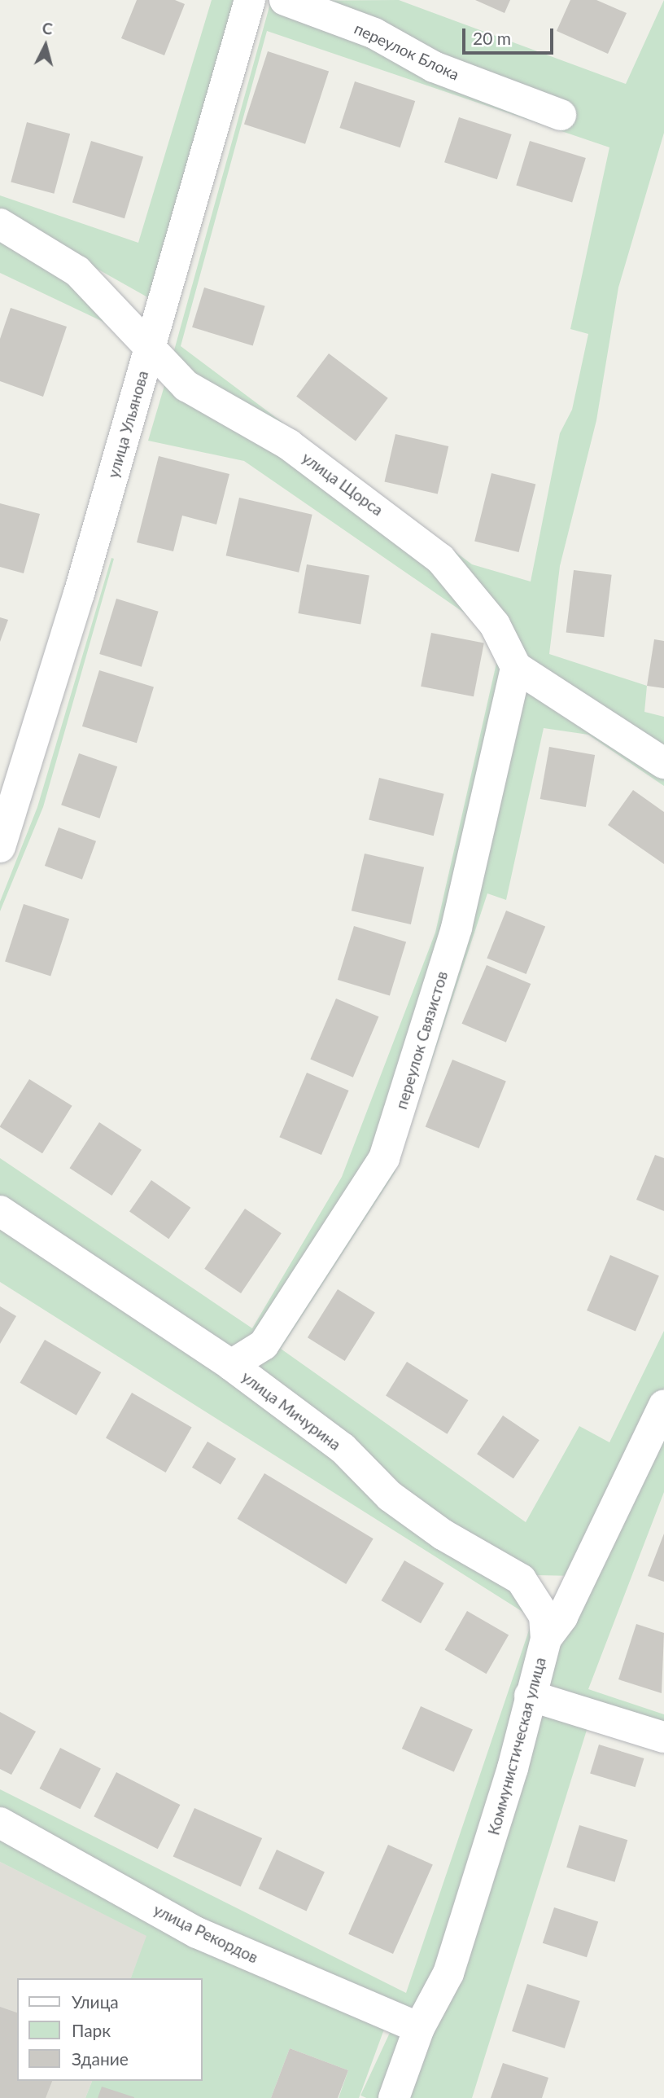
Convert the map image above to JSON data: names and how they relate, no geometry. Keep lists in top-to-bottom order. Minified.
{"streets":{"street":["переулок Блока","улица Ульянова","улица Щорса","переулок Связистов","улица Мичурина","Коммунистическая улица","улица Рекордов"]},"crossings":[["улица Ульянова","улица Щорса"],["улица Щорса","переулок Связистов"],["переулок Связистов","улица Мичурина"],["улица Мичурина","Коммунистическая улица"],["Коммунистическая улица","улица Рекордов"]],"legend":["Улица","Парк","Здание"],"scale_bar":"20 m","north":"top"}
